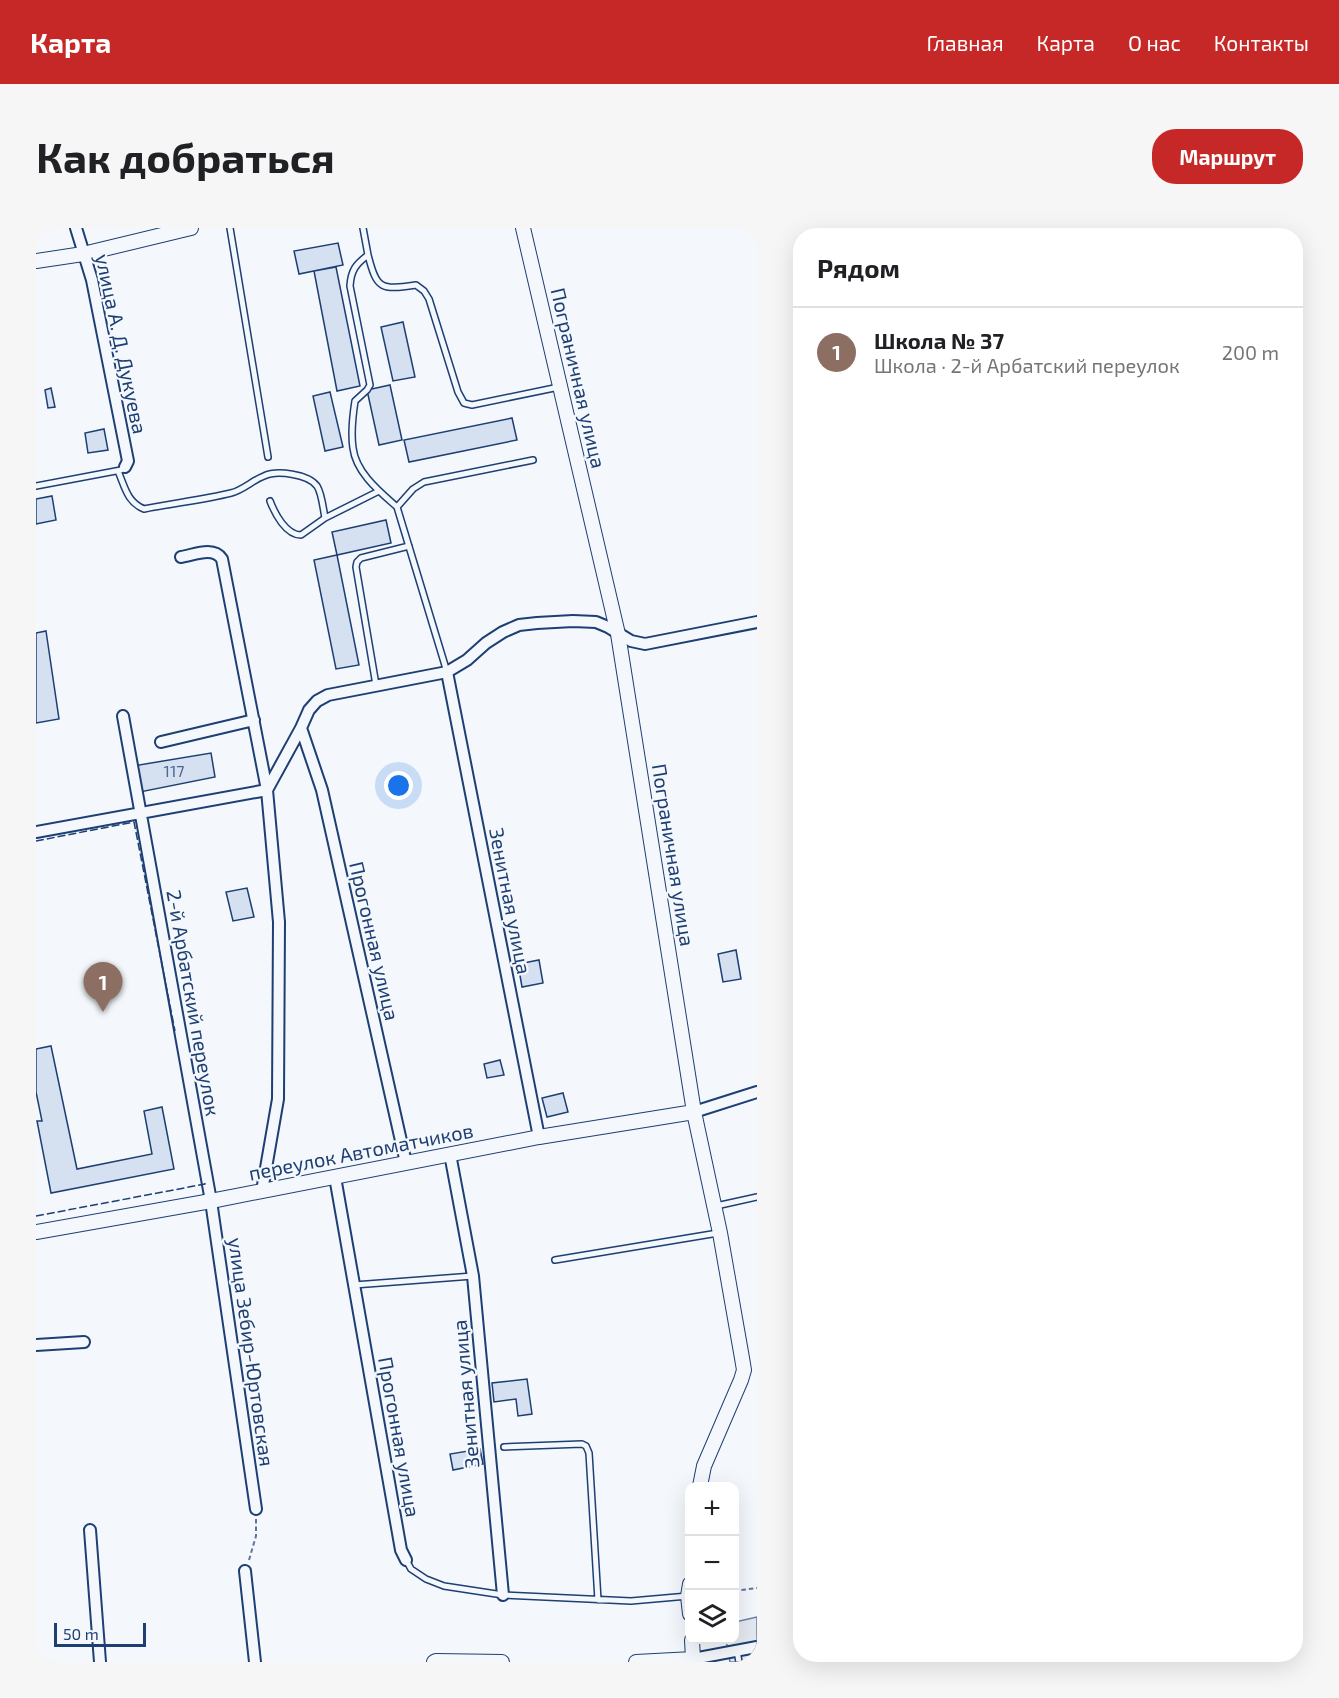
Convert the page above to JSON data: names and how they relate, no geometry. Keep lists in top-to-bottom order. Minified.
{"streets":{"street":["улица А. Д. Дукуева","Пограничная улица","Зенитная улица","Прогонная улица","2-й Арбатский переулок","переулок Автоматчиков","улица Зебир-Юртовская"]},"crossings":[["Пограничная улица","переулок Автоматчиков"],["Зенитная улица","переулок Автоматчиков"],["Прогонная улица","переулок Автоматчиков"],["2-й Арбатский переулок","переулок Автоматчиков"],["2-й Арбатский переулок","улица Зебир-Юртовская"],["переулок Автоматчиков","улица Зебир-Юртовская"]],"house_numbers":["117"],"scale_bar":"50 m","page":{"header":"Карта","nav":["Главная","Карта","О нас","Контакты"],"buttons":"Маршрут","title":"Как добраться","heading":"Рядом","list":[{"mark":"1","name":"Школа № 37","note":"Школа · 2-й Арбатский переулок","value":"200 m"}],"pins":"1","map_buttons":["+","−"],"scale":"50 m"}}
